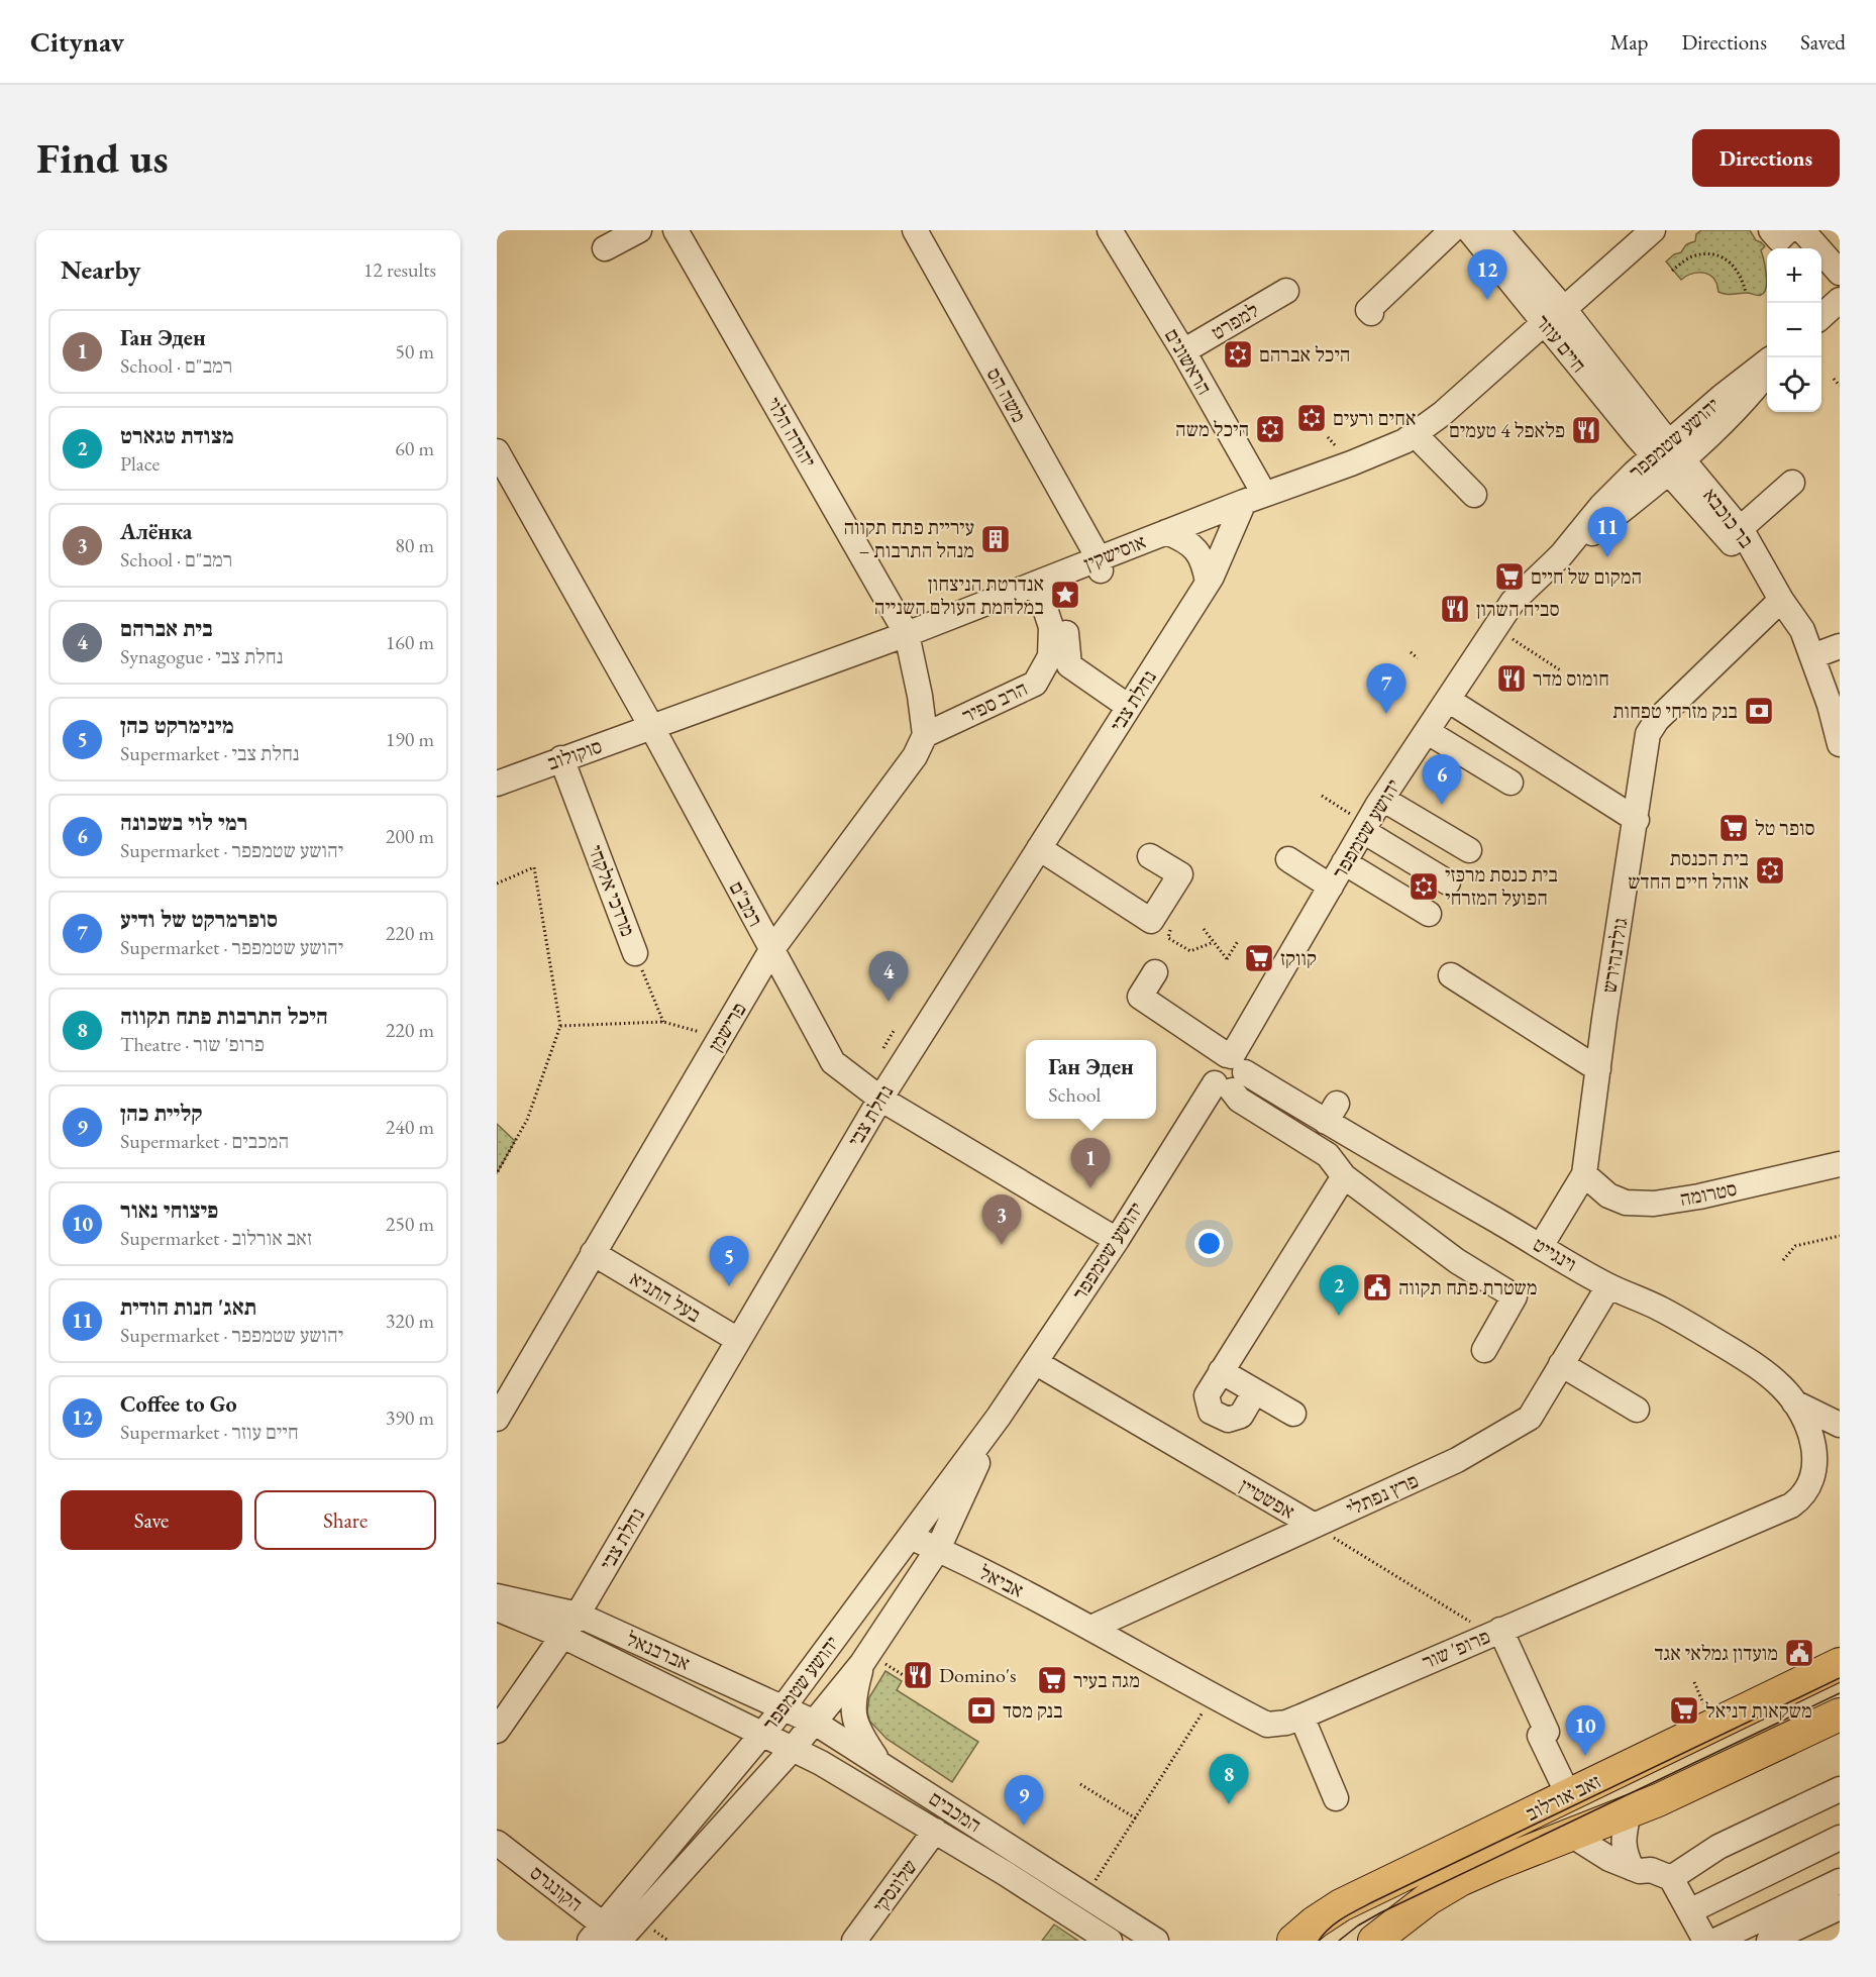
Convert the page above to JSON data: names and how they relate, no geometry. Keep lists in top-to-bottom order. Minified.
{"streets":{"main road":["זאב אורלוב"],"street":["למפרט","חיים עוזר","הראשונים","משה הס","יהודה הלוי","יהושע שטמפפר","בר כוכבא","אוסישקין","נחלת צבי","הרב ספיר","סוקולוב","מרדכי אלקחי","רמב\"ם","גולדנהירש","פרישמן","סטרומה","וינגייט","בעל התניא","פרץ נפתלי","אפשטיין","אביאל","פרופ' שור","אברבנאל","המכבים","שלונסקי","הקונגרס"]},"crossings":[["למפרט","הראשונים"],["חיים עוזר","יהושע שטמפפר"],["חיים עוזר","בר כוכבא"],["חיים עוזר","אוסישקין"],["הראשונים","אוסישקין"],["הראשונים","נחלת צבי"],["משה הס","אוסישקין"],["יהודה הלוי","אוסישקין"],["יהושע שטמפפר","בר כוכבא"],["יהושע שטמפפר","רמב\"ם"],["יהושע שטמפפר","וינגייט"],["יהושע שטמפפר","אפשטיין"],["יהושע שטמפפר","אביאל"],["יהושע שטמפפר","אברבנאל"],["יהושע שטמפפר","המכבים"],["יהושע שטמפפר","הקונגרס"],["בר כוכבא","גולדנהירש"],["אוסישקין","נחלת צבי"],["אוסישקין","הרב ספיר"],["אוסישקין","סוקולוב"],["אוסישקין","רמב\"ם"],["נחלת צבי","רמב\"ם"],["נחלת צבי","בעל התניא"],["נחלת צבי","אברבנאל"],["הרב ספיר","פרישמן"],["סוקולוב","מרדכי אלקחי"],["סוקולוב","רמב\"ם"],["רמב\"ם","פרישמן"],["גולדנהירש","סטרומה"],["גולדנהירש","וינגייט"],["פרישמן","בעל התניא"],["וינגייט","פרץ נפתלי"],["וינגייט","פרופ' שור"],["פרץ נפתלי","אפשטיין"],["פרץ נפתלי","אביאל"],["פרץ נפתלי","פרופ' שור"],["אפשטיין","פרופ' שור"],["אביאל","פרופ' שור"],["אברבנאל","המכבים"],["המכבים","שלונסקי"]],"places":{"synagogue":["היכל אברהם","אחים ורעים","היכל משה","בית הכנסת אוהל חיים החדש","בית כנסת מרכזי הפועל המזרחי"],"restaurant":["פלאפל 4 טעמים","סביח השרון","חומוס מדר","Domino's"],"building":["עיריית פתח תקווה – מנהל התרבות"],"supermarket":["המקום של חיים","סופר טל","קווקז","מגה בעיר","משקאות דניאל"],"place":["אנדרטת הניצחון במלחמת העולם השנייה"],"bank":["בנק מזרחי טפחות","בנק מסד"],"public building":["משטרת פתח תקווה","מועדון גמלאי אגד"]},"page":{"header":"Citynav","nav":["Map","Directions","Saved"],"buttons":["Directions",["Save","Share"]],"title":"Find us","heading":["Nearby","12 results"],"map_buttons":["+","−"],"pins":["12","11","7","6","4","1","3","5","2","10","8","9"],"list":[{"mark":"1","name":"Ган Эден","note":"School · רמב\"ם","value":"50 m"},{"mark":"2","name":"מצודת טגארט","note":"Place","value":"60 m"},{"mark":"3","name":"Алёнка","note":"School · רמב\"ם","value":"80 m"},{"mark":"4","name":"בית אברהם","note":"Synagogue · נחלת צבי","value":"160 m"},{"mark":"5","name":"מינימרקט כהן","note":"Supermarket · נחלת צבי","value":"190 m"},{"mark":"6","name":"רמי לוי בשכונה","note":"Supermarket · יהושע שטמפפר","value":"200 m"},{"mark":"7","name":"סופרמרקט של ודיע","note":"Supermarket · יהושע שטמפפר","value":"220 m"},{"mark":"8","name":"היכל התרבות פתח תקווה","note":"Theatre · פרופ' שור","value":"220 m"},{"mark":"9","name":"קליית כהן","note":"Supermarket · המכבים","value":"240 m"},{"mark":"10","name":"פיצוחי נאור","note":"Supermarket · זאב אורלוב","value":"250 m"},{"mark":"11","name":"תאג' חנות הודית","note":"Supermarket · יהושע שטמפפר","value":"320 m"},{"mark":"12","name":"Coffee to Go","note":"Supermarket · חיים עוזר","value":"390 m"}],"popup":["Ган Эден","School"]}}
